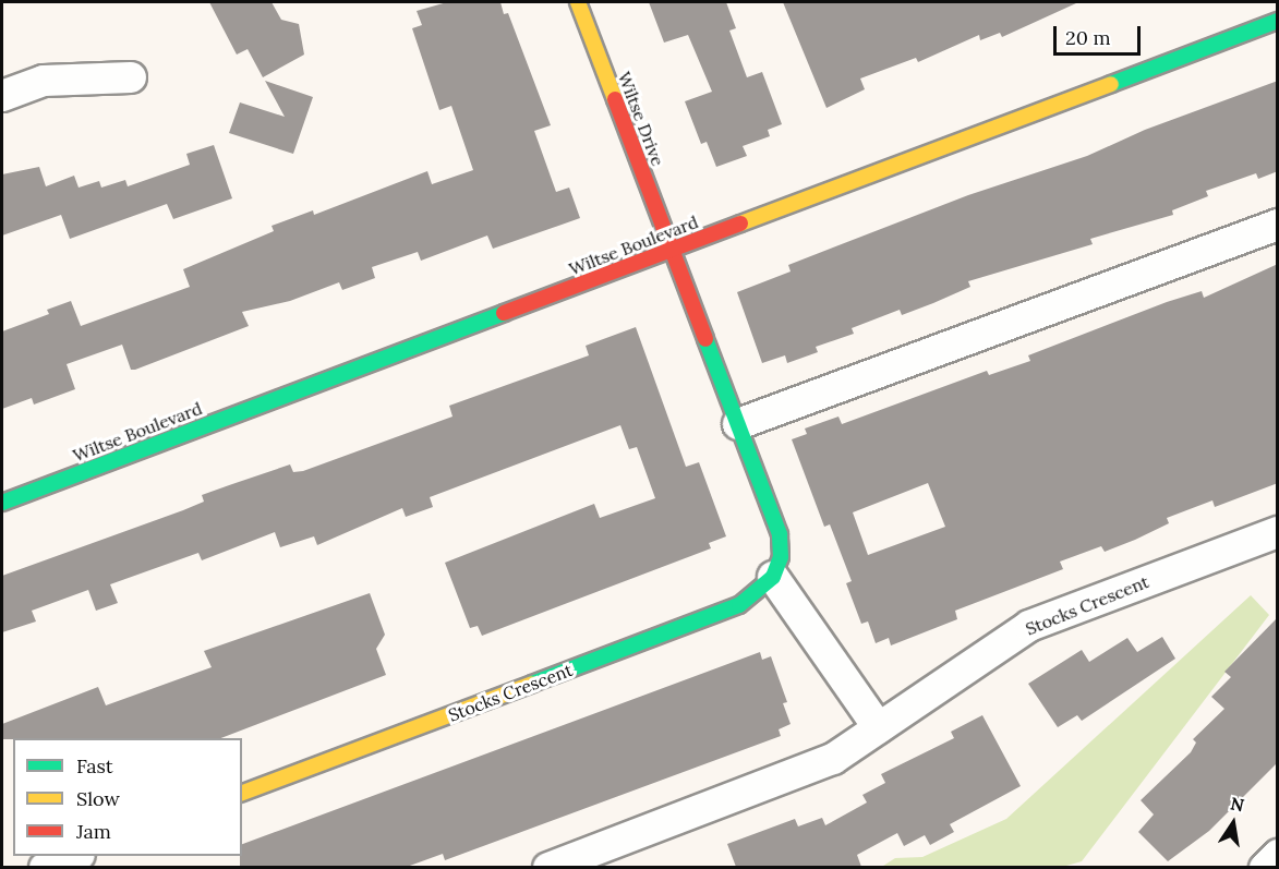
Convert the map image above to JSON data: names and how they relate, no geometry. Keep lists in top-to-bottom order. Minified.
{"streets":{"street":["Wiltse Drive","Wiltse Boulevard","Stocks Crescent"]},"crossings":[["Wiltse Drive","Wiltse Boulevard"]],"legend":["Fast","Slow","Jam"],"scale_bar":"20 m","north":"top"}
